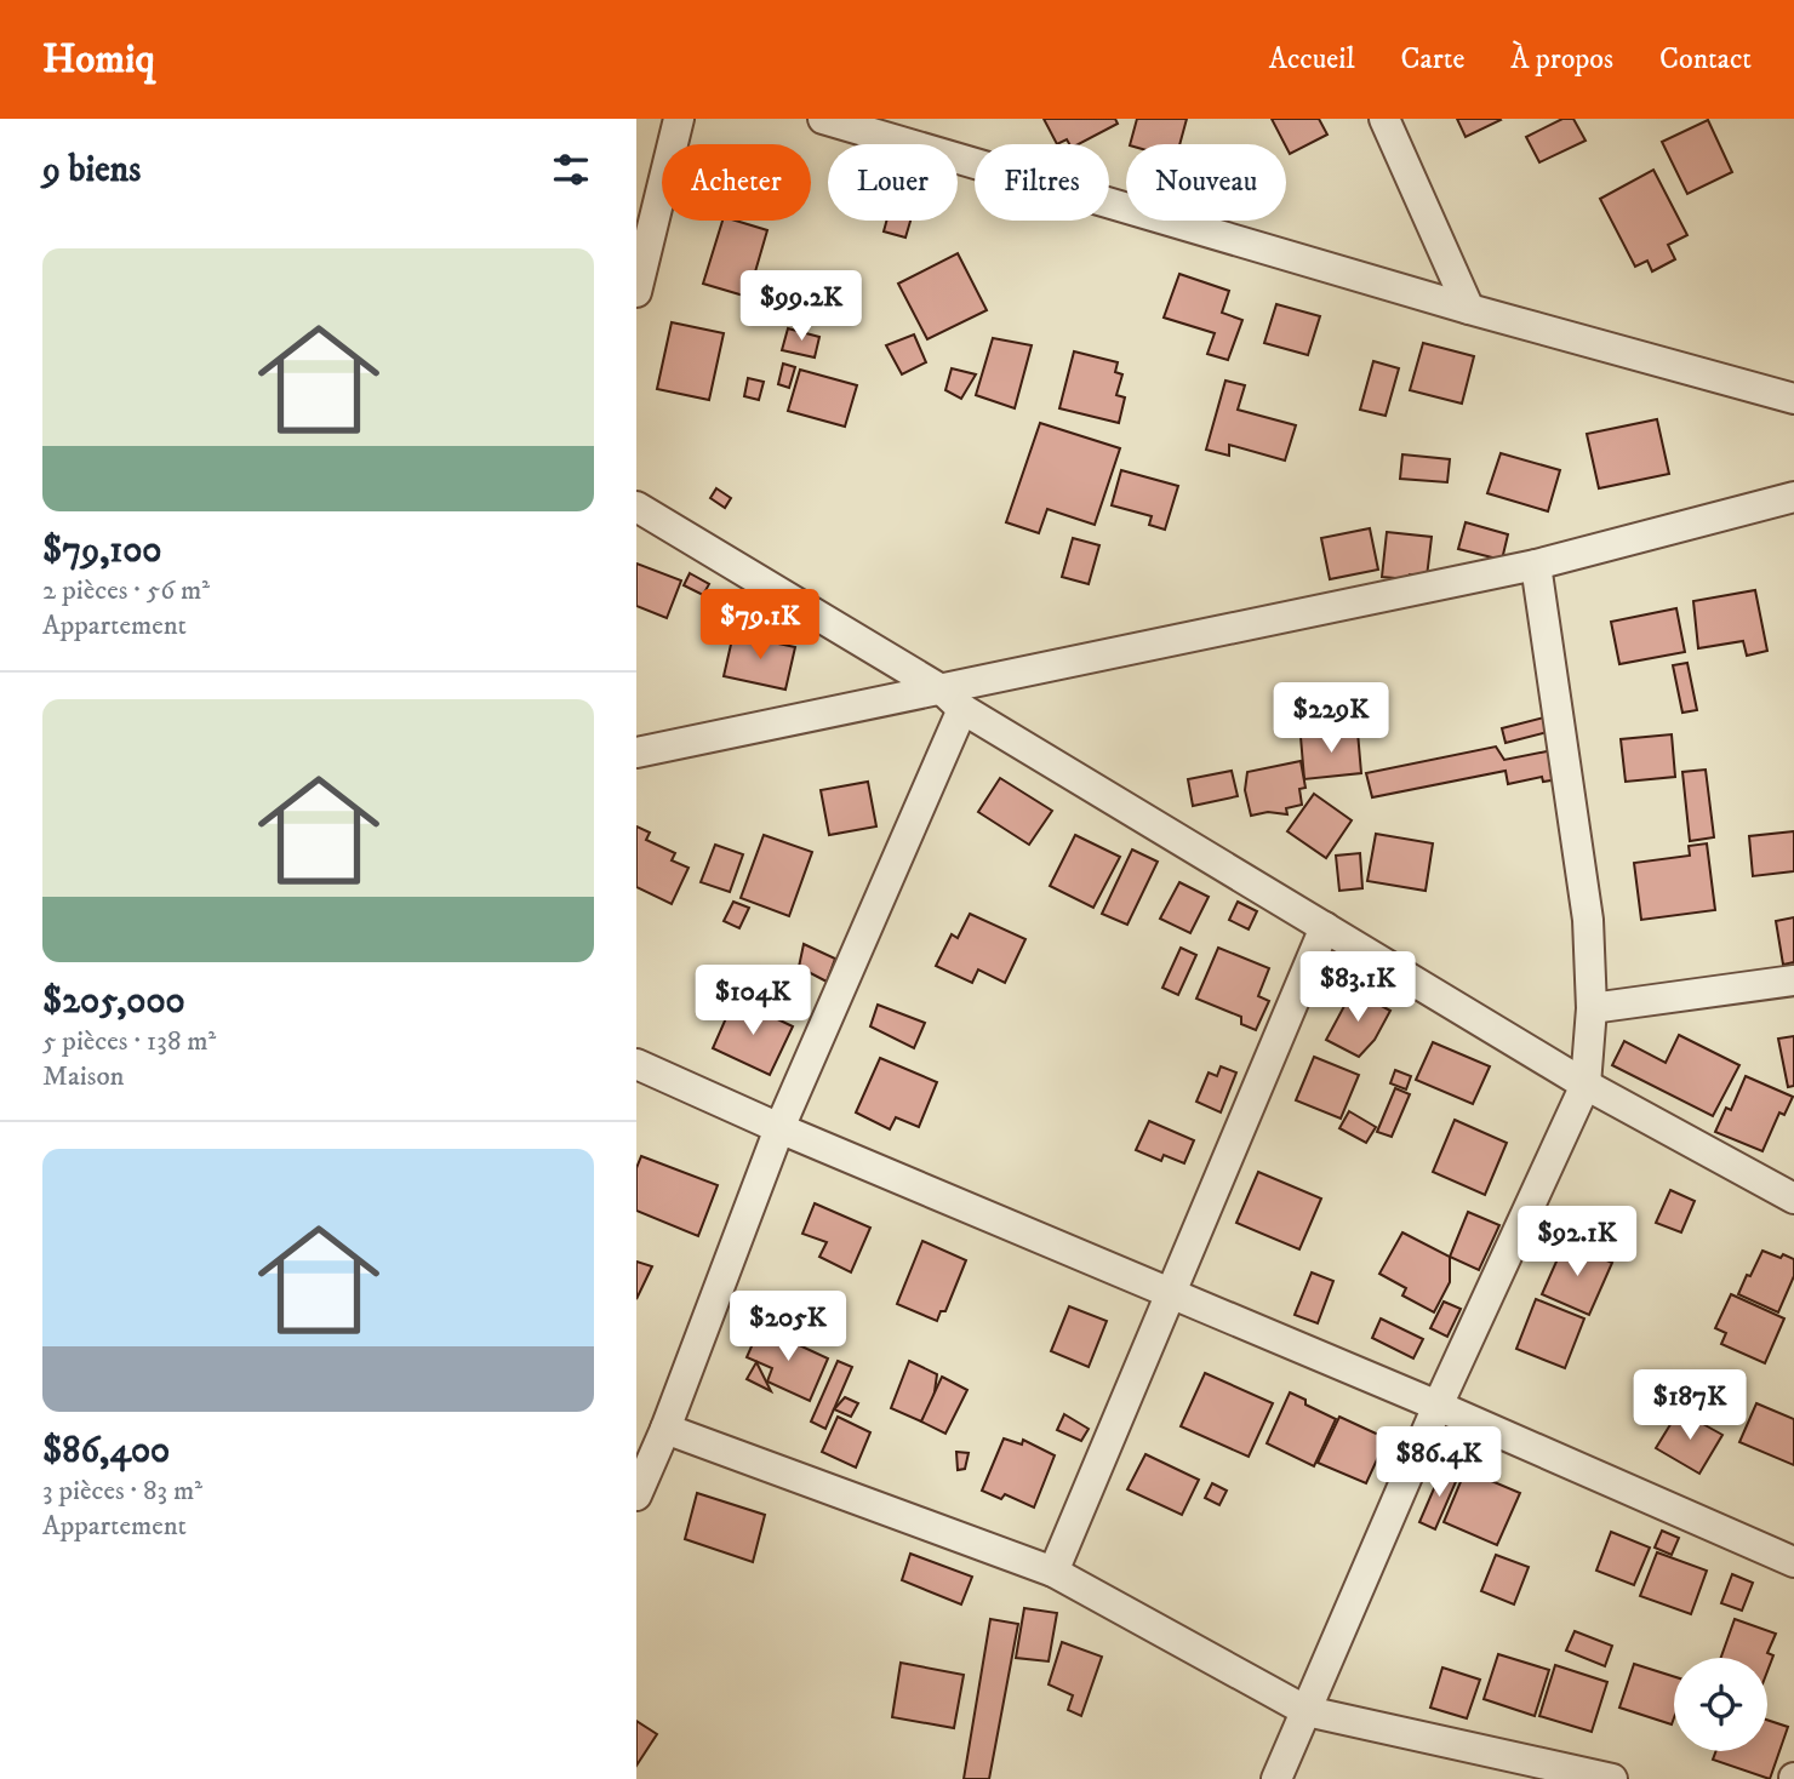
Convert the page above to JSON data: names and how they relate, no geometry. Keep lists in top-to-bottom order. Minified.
{"page":{"header":"Homiq","nav":["Accueil","Carte","À propos","Contact"],"heading":"9 biens","chip":["Acheter","Louer","Filtres","Nouveau"],"list":[{"name":"$79,100","note":"2 pièces · 56 m² · Appartement"},{"name":"$205,000","note":"5 pièces · 138 m² · Maison"},{"name":"$86,400","note":"3 pièces · 83 m² · Appartement"}],"price":["$99.2K","$79.1K","$229K","$83.1K","$104K","$92.1K","$205K","$187K","$86.4K"]}}
